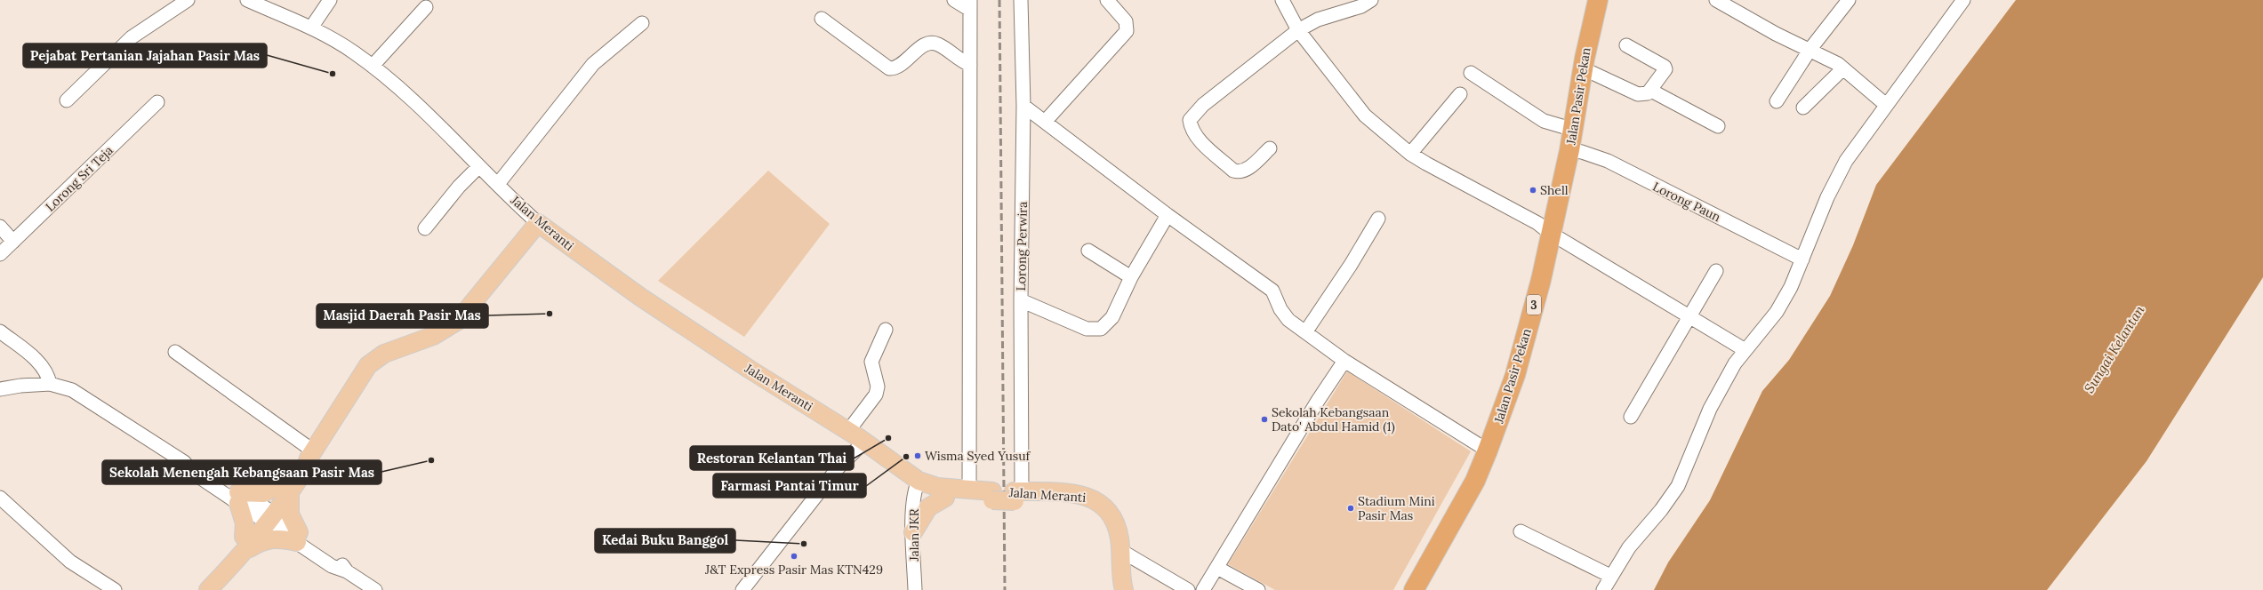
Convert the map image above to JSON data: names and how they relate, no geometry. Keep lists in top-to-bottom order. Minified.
{"streets":{"highway":["Jalan Pasir Pekan","3"],"main road":["Jalan Meranti"],"street":["Lorong Sri Teja","Lorong Paun","Lorong Perwira","Jalan JKR"]},"crossings":[["Jalan Pasir Pekan","Lorong Paun"],["Jalan Meranti","Lorong Perwira"],["Jalan Meranti","Jalan JKR"]],"water":["Sungai Kelantan"],"places":["Pejabat Pertanian Jajahan Pasir Mas","Shell","Masjid Daerah Pasir Mas","Sekolah Kebangsaan Dato' Abdul Hamid (1)","Restoran Kelantan Thai","Wisma Syed Yusuf","Farmasi Pantai Timur","Sekolah Menengah Kebangsaan Pasir Mas","Stadium Mini Pasir Mas","Kedai Buku Banggol","J&T Express Pasir Mas KTN429"]}
